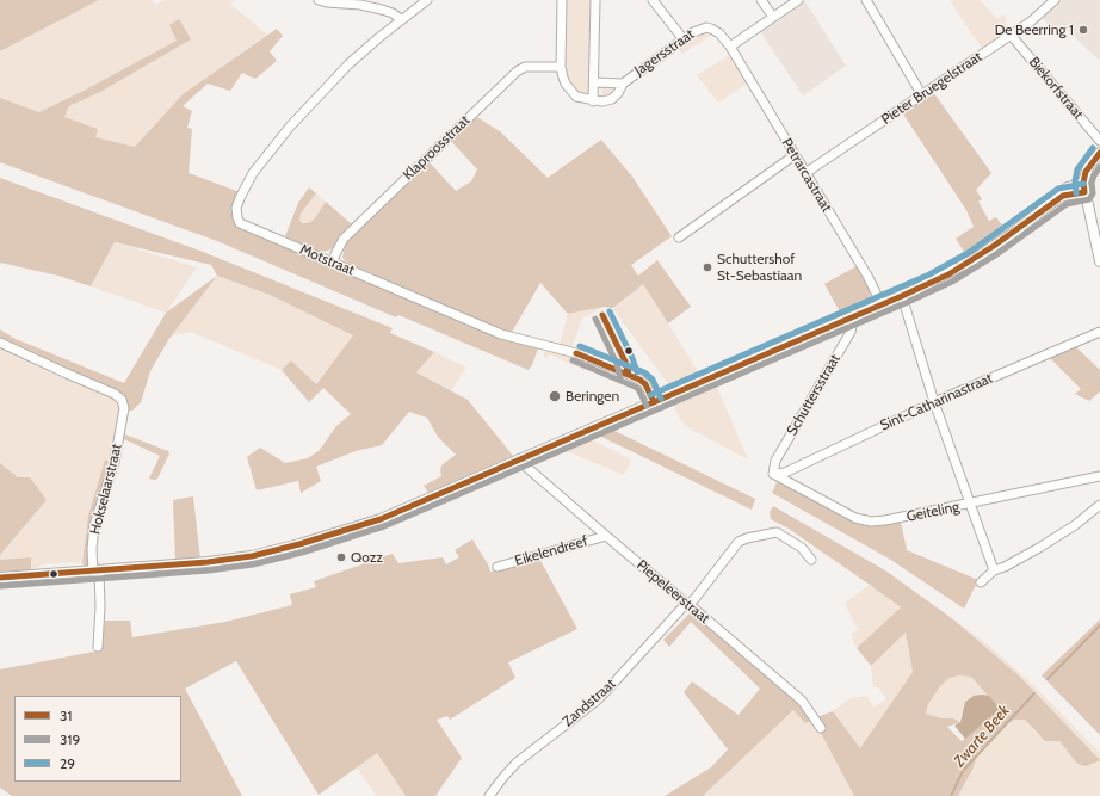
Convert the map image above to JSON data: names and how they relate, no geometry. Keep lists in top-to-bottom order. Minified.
{"streets":{"street":["Jagersstraat","Pieter Bruegelstraat","Biekorfstraat","Klaproosstraat","Petrarcastraat","Motstraat","Schuttersstraat","Sint-Catharinastraat","Hokselaarstraat","Geiteling","Eikelendreef","Piepeleerstraat","Zandstraat"]},"crossings":[["Jagersstraat","Petrarcastraat"],["Pieter Bruegelstraat","Biekorfstraat"],["Pieter Bruegelstraat","Petrarcastraat"],["Klaproosstraat","Motstraat"],["Schuttersstraat","Sint-Catharinastraat"],["Schuttersstraat","Geiteling"],["Sint-Catharinastraat","Geiteling"],["Eikelendreef","Piepeleerstraat"],["Piepeleerstraat","Zandstraat"]],"water":["Zwarte Beek"],"places":["De Beerring 1","Schuttershof St-Sebastiaan","Beringen","Qozz"],"lines":["transit line 29","transit line 31","transit line 319"],"legend":["31","319","29"]}
